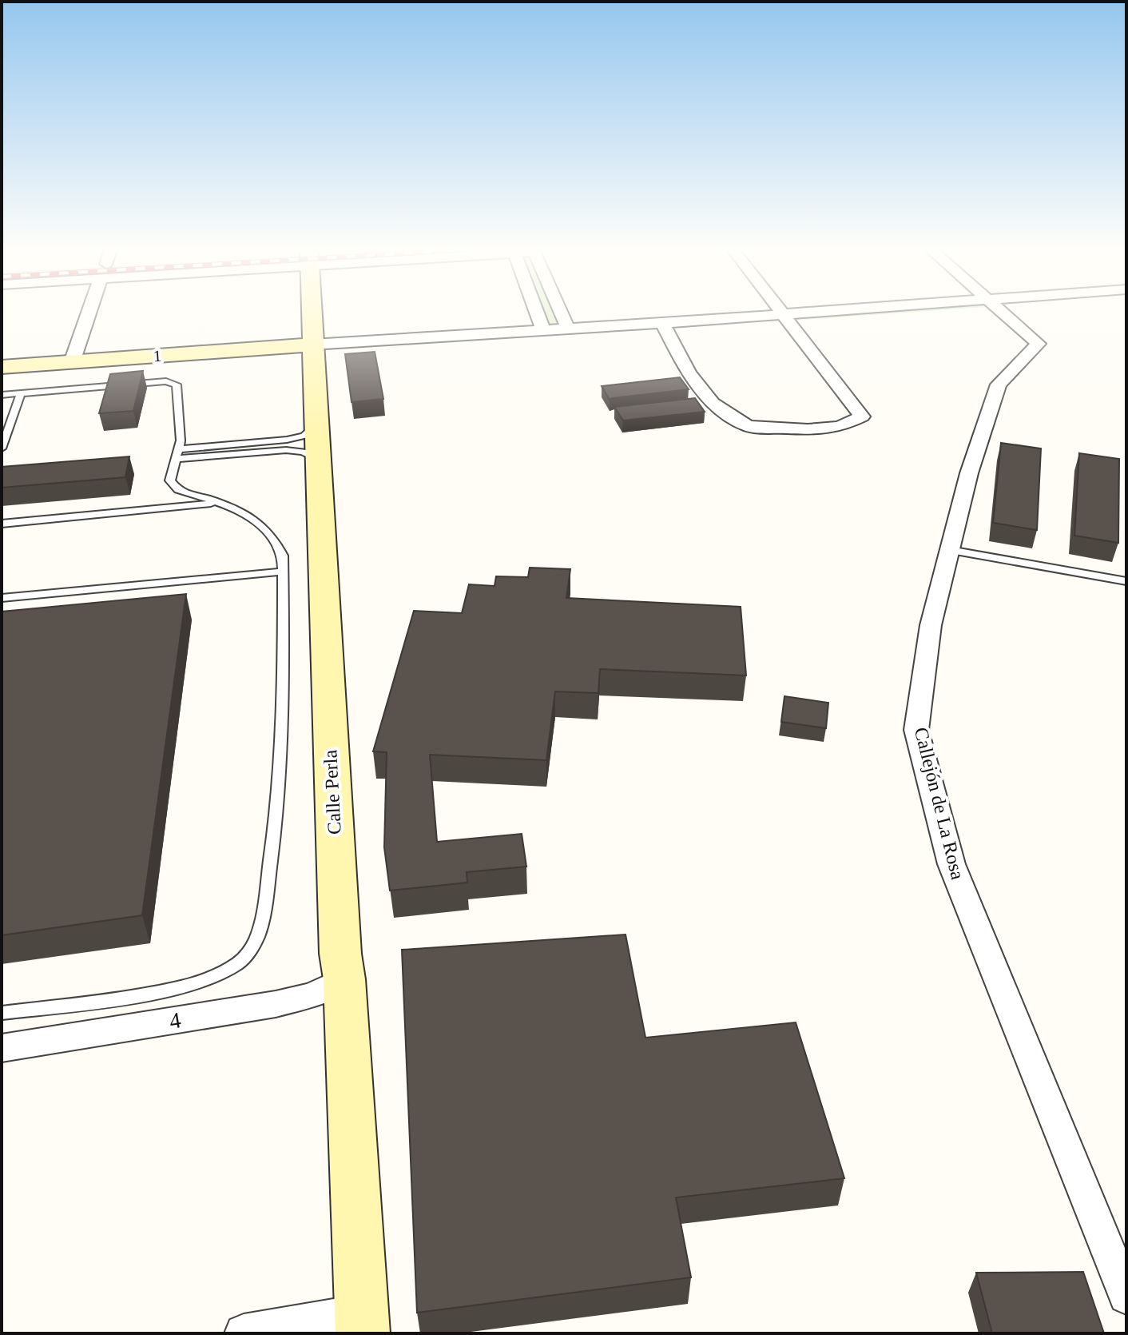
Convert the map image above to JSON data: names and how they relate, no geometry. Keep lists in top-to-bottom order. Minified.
{"streets":{"main road":["1","Calle Perla"],"street":["Callejón de La Rosa","4"]},"crossings":[["1","Calle Perla"],["Calle Perla","4"]]}
